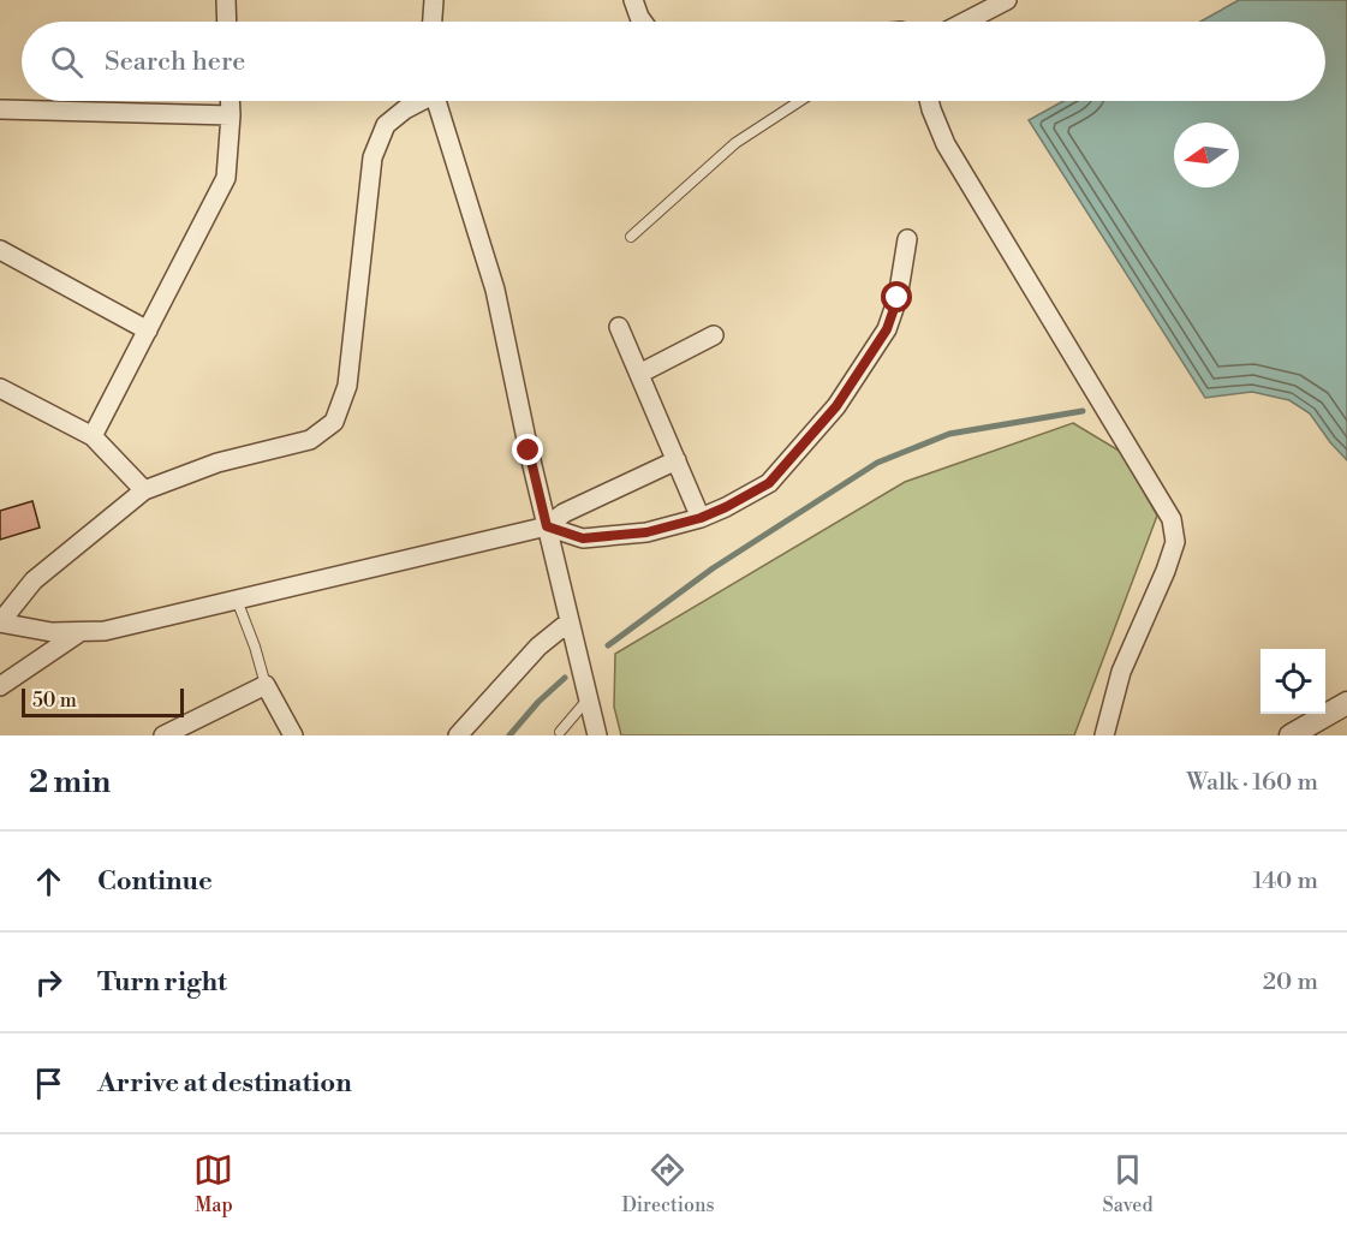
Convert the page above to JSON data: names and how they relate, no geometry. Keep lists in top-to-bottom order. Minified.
{"scale_bar":"50 m","north":"left","page":{"search":"Search here","scale":"50 m","heading":["2 min","Walk · 160 m"],"list":[["Continue","140 m"],["Turn right","20 m"],"Arrive at destination"],"nav":["Map","Directions","Saved"]}}
